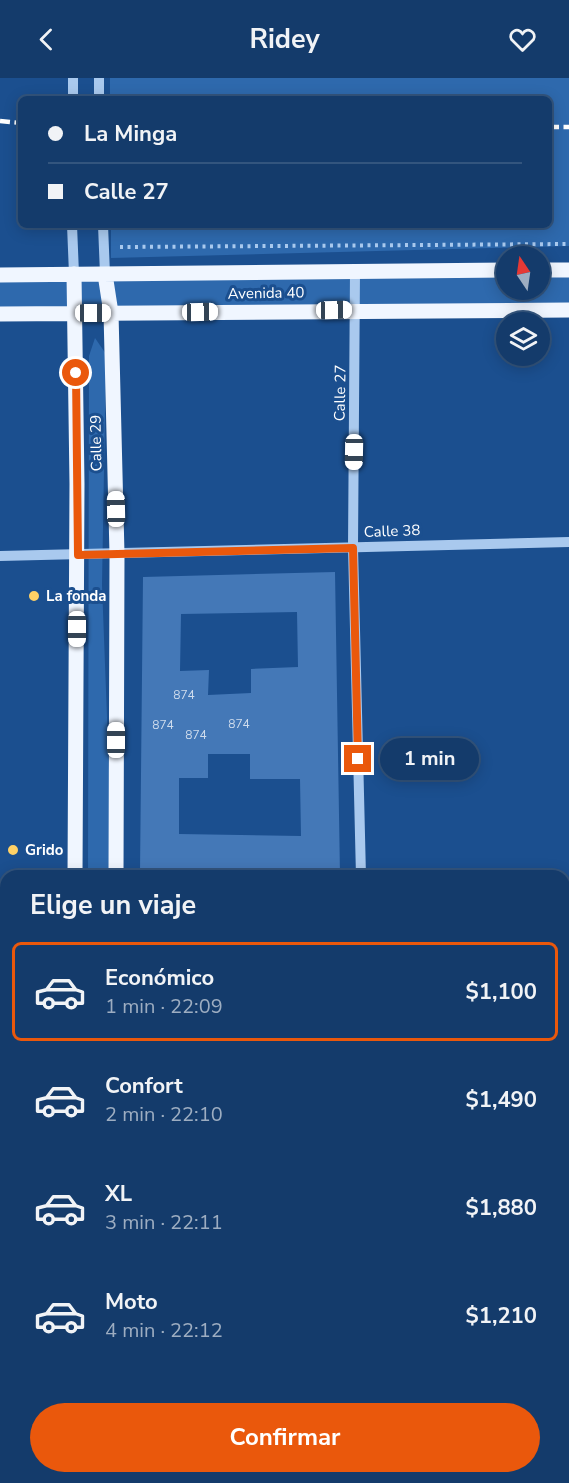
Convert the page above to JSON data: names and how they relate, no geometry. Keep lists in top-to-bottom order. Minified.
{"streets":{"main road":["Avenida 40","Calle 29"],"street":["Calle 27","Calle 38"]},"crossings":[["Avenida 40","Calle 27"],["Avenida 40","Calle 29"],["Calle 27","Calle 38"],["Calle 29","Calle 38"]],"places":["La fonda","Grido"],"house_numbers":["874","874","874","874"],"north":"top","page":{"header":"Ridey","banner":["La Minga","Calle 27"],"bubble":"1 min","heading":"Elige un viaje","list":[{"name":"Económico","note":"1 min · 22:09","value":"$1,100"},{"name":"Confort","note":"2 min · 22:10","value":"$1,490"},{"name":"XL","note":"3 min · 22:11","value":"$1,880"},{"name":"Moto","note":"4 min · 22:12","value":"$1,210"}],"buttons":"Confirmar"}}
